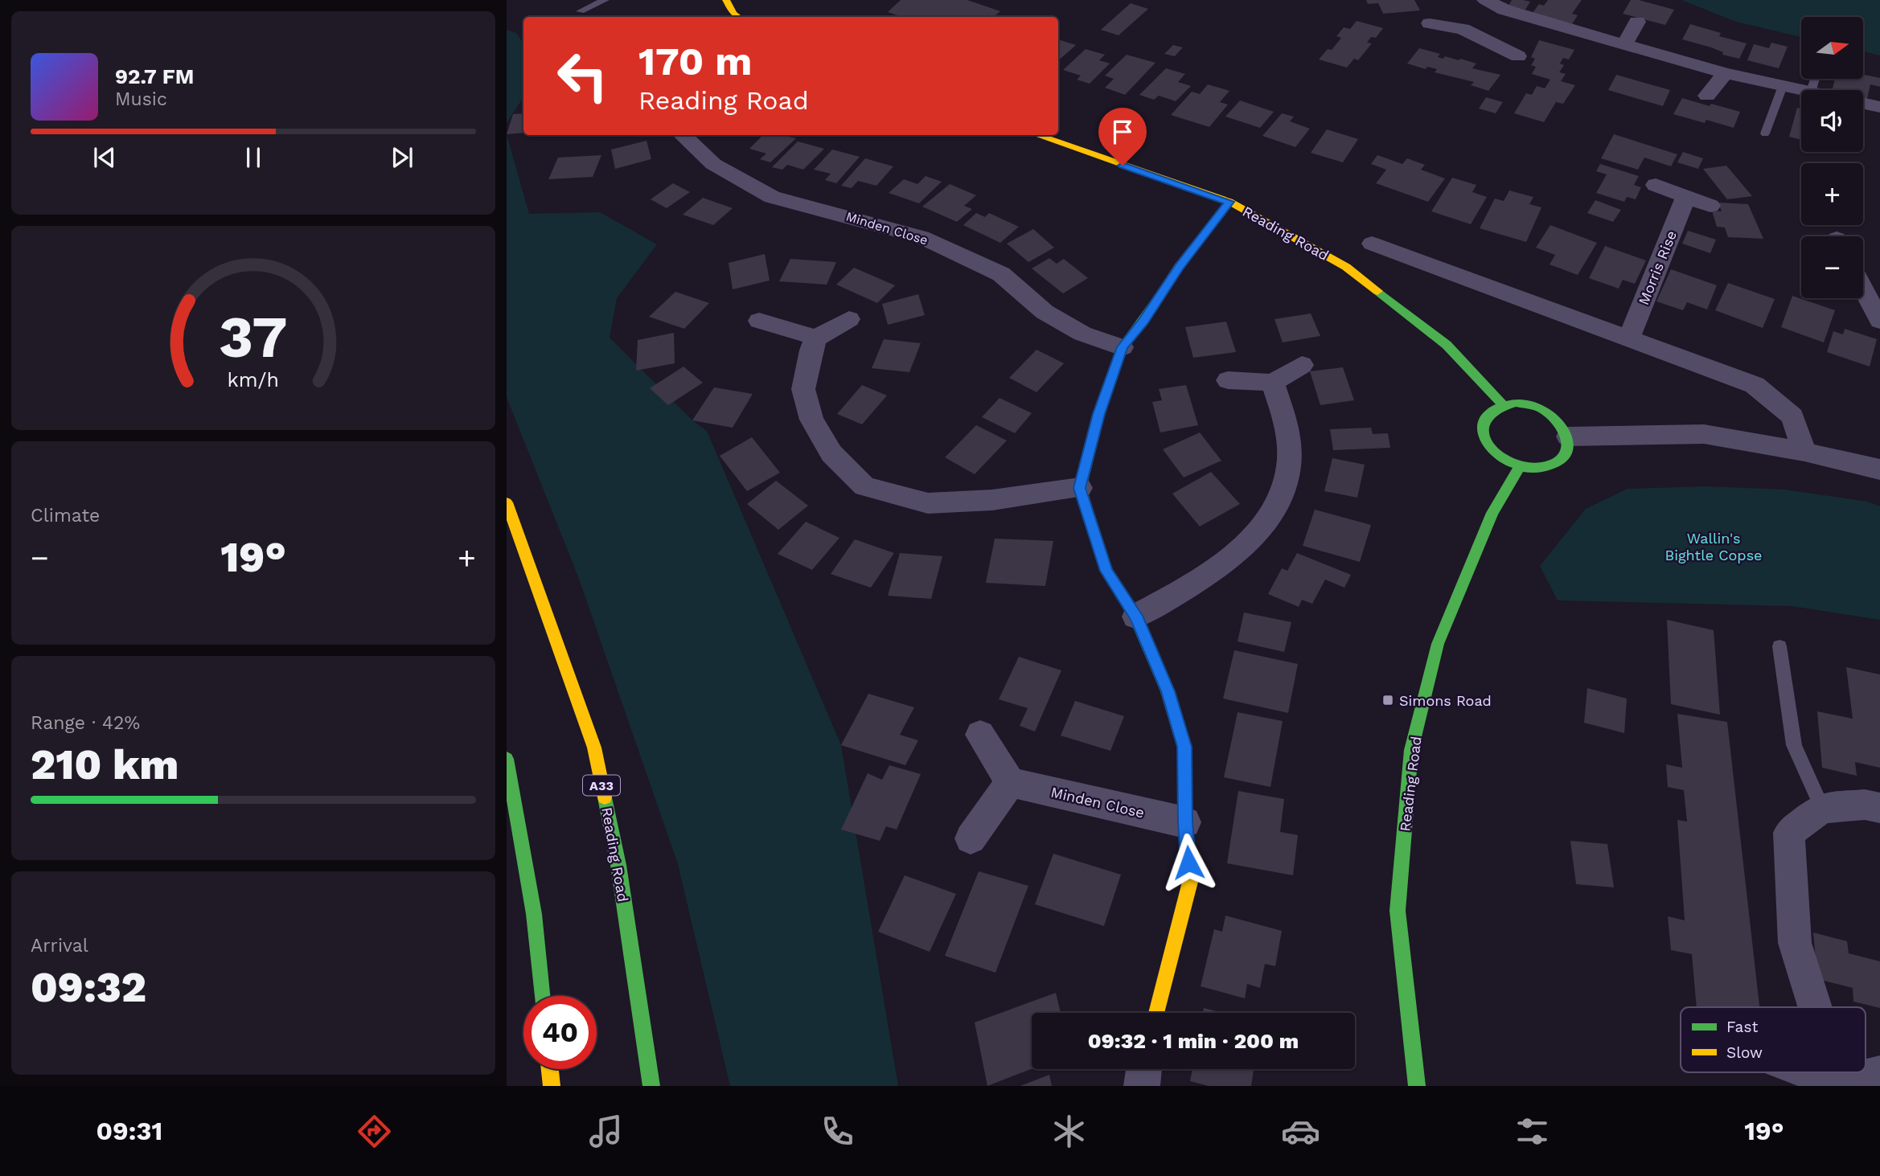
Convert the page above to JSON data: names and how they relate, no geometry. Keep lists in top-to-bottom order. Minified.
{"streets":{"main road":["Reading Road","A33"],"street":["Minden Close","Morris Rise"]},"parks":["Wallin's Bightle Copse"],"places":{"transit":["Simons Road"]},"legend":["Fast","Slow"],"north":"right","page":{"map_buttons":["+","−"],"turn":["170 m","Reading Road"],"song":["92.7 FM","Music"],"tile":["Climate",["Range · 42%","210 km"],["Arrival","09:32"]],"heat":["−","19°","+"],"limit":"40","trip":"09:32 · 1 min · 200 m","tabs":["09:31","19°"],"gauge":["37","km/h"]}}
